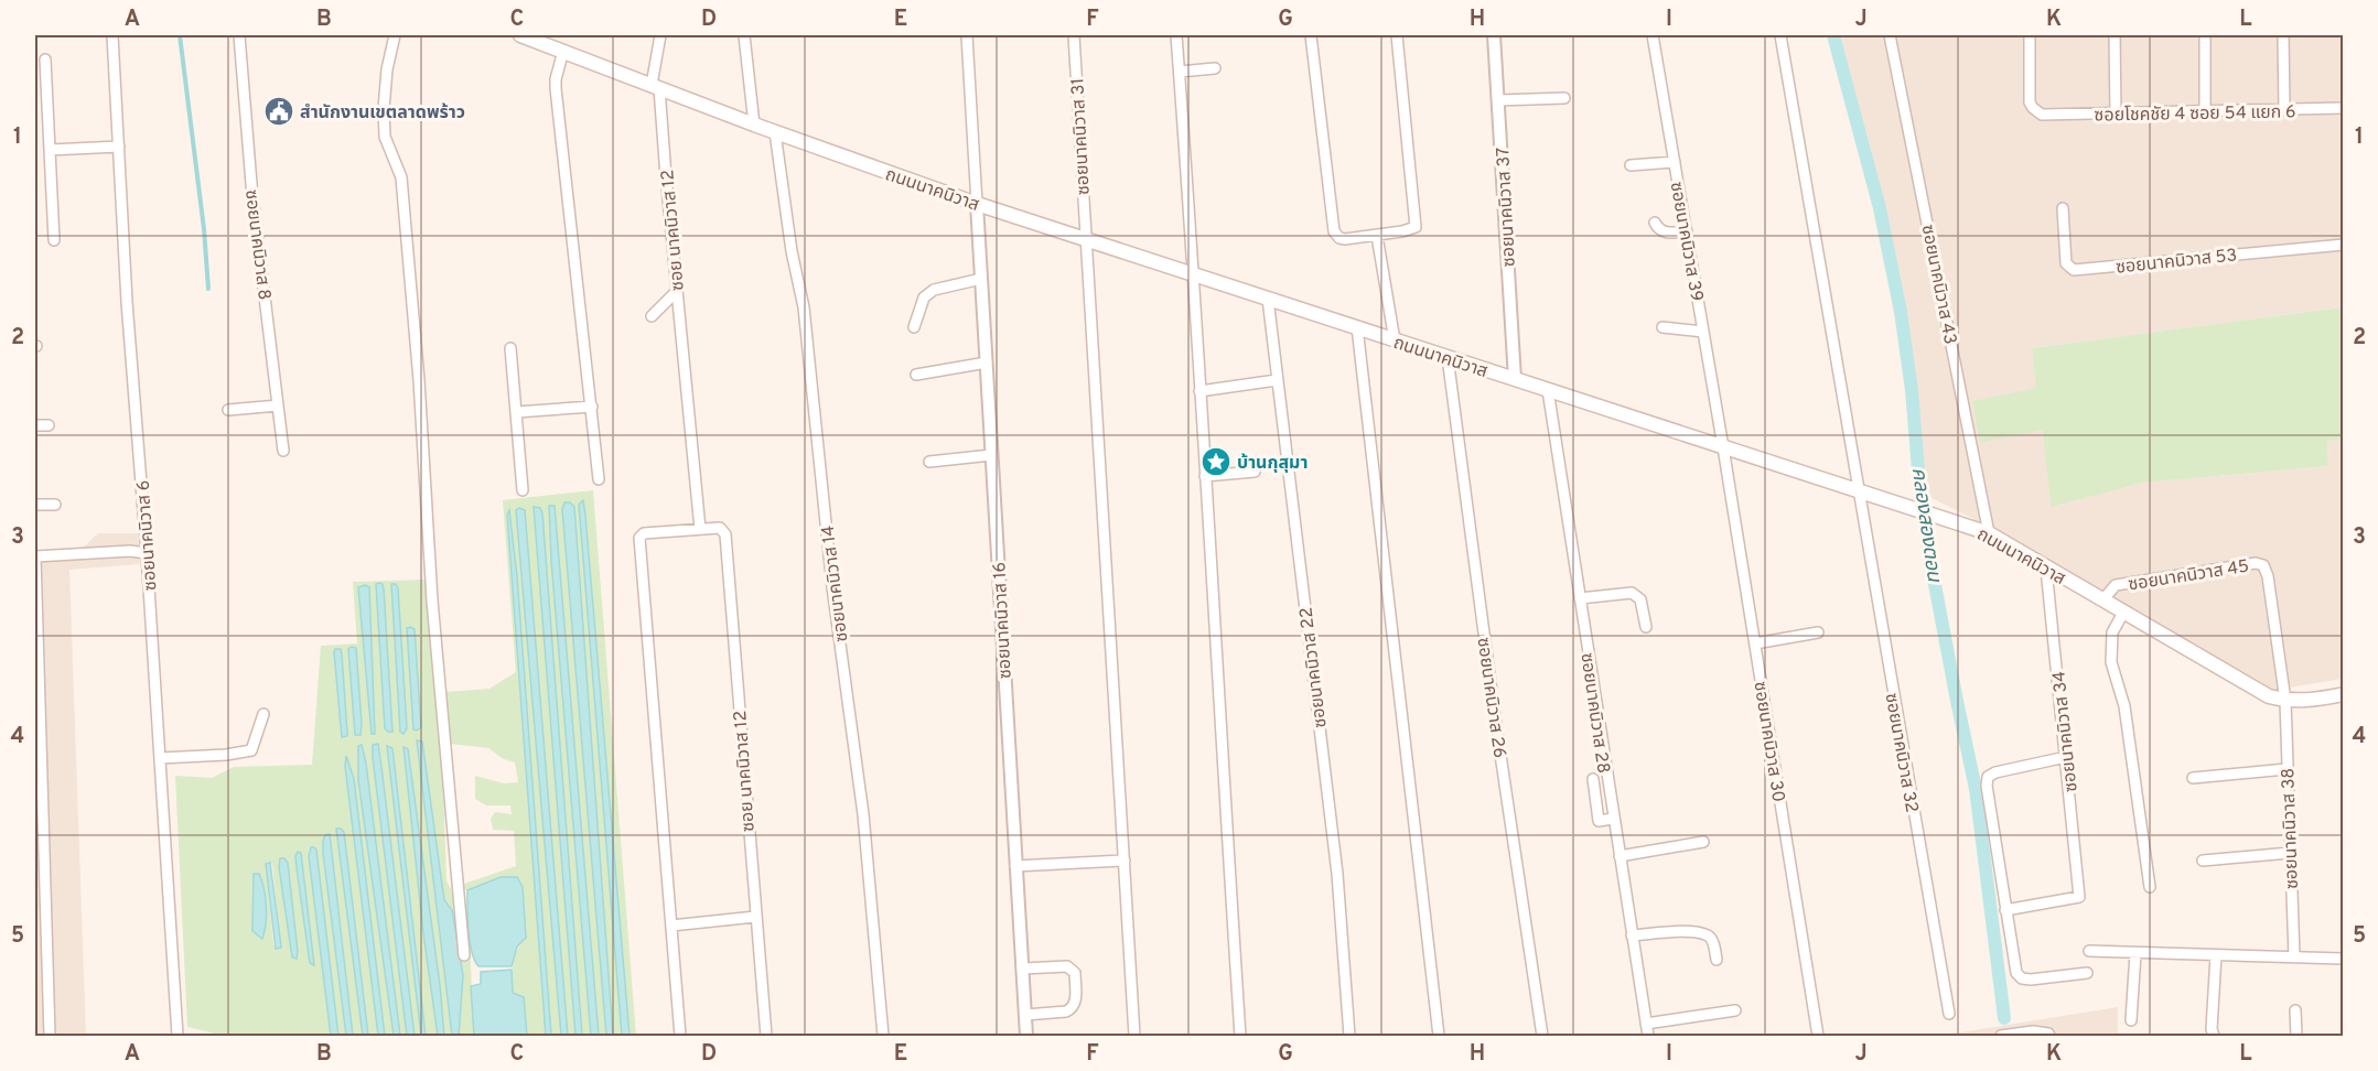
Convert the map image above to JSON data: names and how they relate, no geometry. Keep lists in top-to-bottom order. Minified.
{"streets":{"main road":["ถนนนาคนิวาส"],"street":["ซอยโชคชัย 4 ซอย 54 แยก 6","ซอยนาคนิวาส 31","ซอยนาคนิวาส 37","ซอย นาคนิวาส 12","ซอยนาคนิวาส 39","ซอยนาคนิวาส 8","ซอยนาคนิวาส 53","ซอยนาคนิวาส 43","ซอยนาคนิวาส 6","ซอยนาคนิวาส 45","ซอยนาคนิวาส 14","ซอยนาคนิวาส 16","ซอยนาคนิวาส 22","ซอยนาคนิวาส 26","ซอยนาคนิวาส 28","ซอยนาคนิวาส 34","ซอยนาคนิวาส 30","ซอยนาคนิวาส 32","ซอยนาคนิวาส 38"]},"crossings":[["ซอยนาคนิวาส 31","ถนนนาคนิวาส"],["ถนนนาคนิวาส","ซอยนาคนิวาส 37"],["ถนนนาคนิวาส","ซอย นาคนิวาส 12"],["ถนนนาคนิวาส","ซอยนาคนิวาส 39"],["ถนนนาคนิวาส","ซอยนาคนิวาส 43"],["ถนนนาคนิวาส","ซอยนาคนิวาส 45"],["ถนนนาคนิวาส","ซอยนาคนิวาส 14"],["ถนนนาคนิวาส","ซอยนาคนิวาส 16"],["ถนนนาคนิวาส","ซอยนาคนิวาส 22"],["ถนนนาคนิวาส","ซอยนาคนิวาส 26"],["ถนนนาคนิวาส","ซอยนาคนิวาส 28"],["ถนนนาคนิวาส","ซอยนาคนิวาส 34"],["ถนนนาคนิวาส","ซอยนาคนิวาส 30"],["ถนนนาคนิวาส","ซอยนาคนิวาส 32"],["ถนนนาคนิวาส","ซอยนาคนิวาส 38"],["ซอยนาคนิวาส 39","ซอยนาคนิวาส 30"],["ซอยนาคนิวาส 45","ซอยนาคนิวาส 38"]],"water":["คลองสองตอน"],"places":{"public building":["สำนักงานเขตลาดพร้าว"],"place":["บ้านกุสุมา"]},"grid":{"columns":["A","B","C","D","E","F","G","H","I","J","K","L"],"rows":["1","2","3","4","5"]}}
